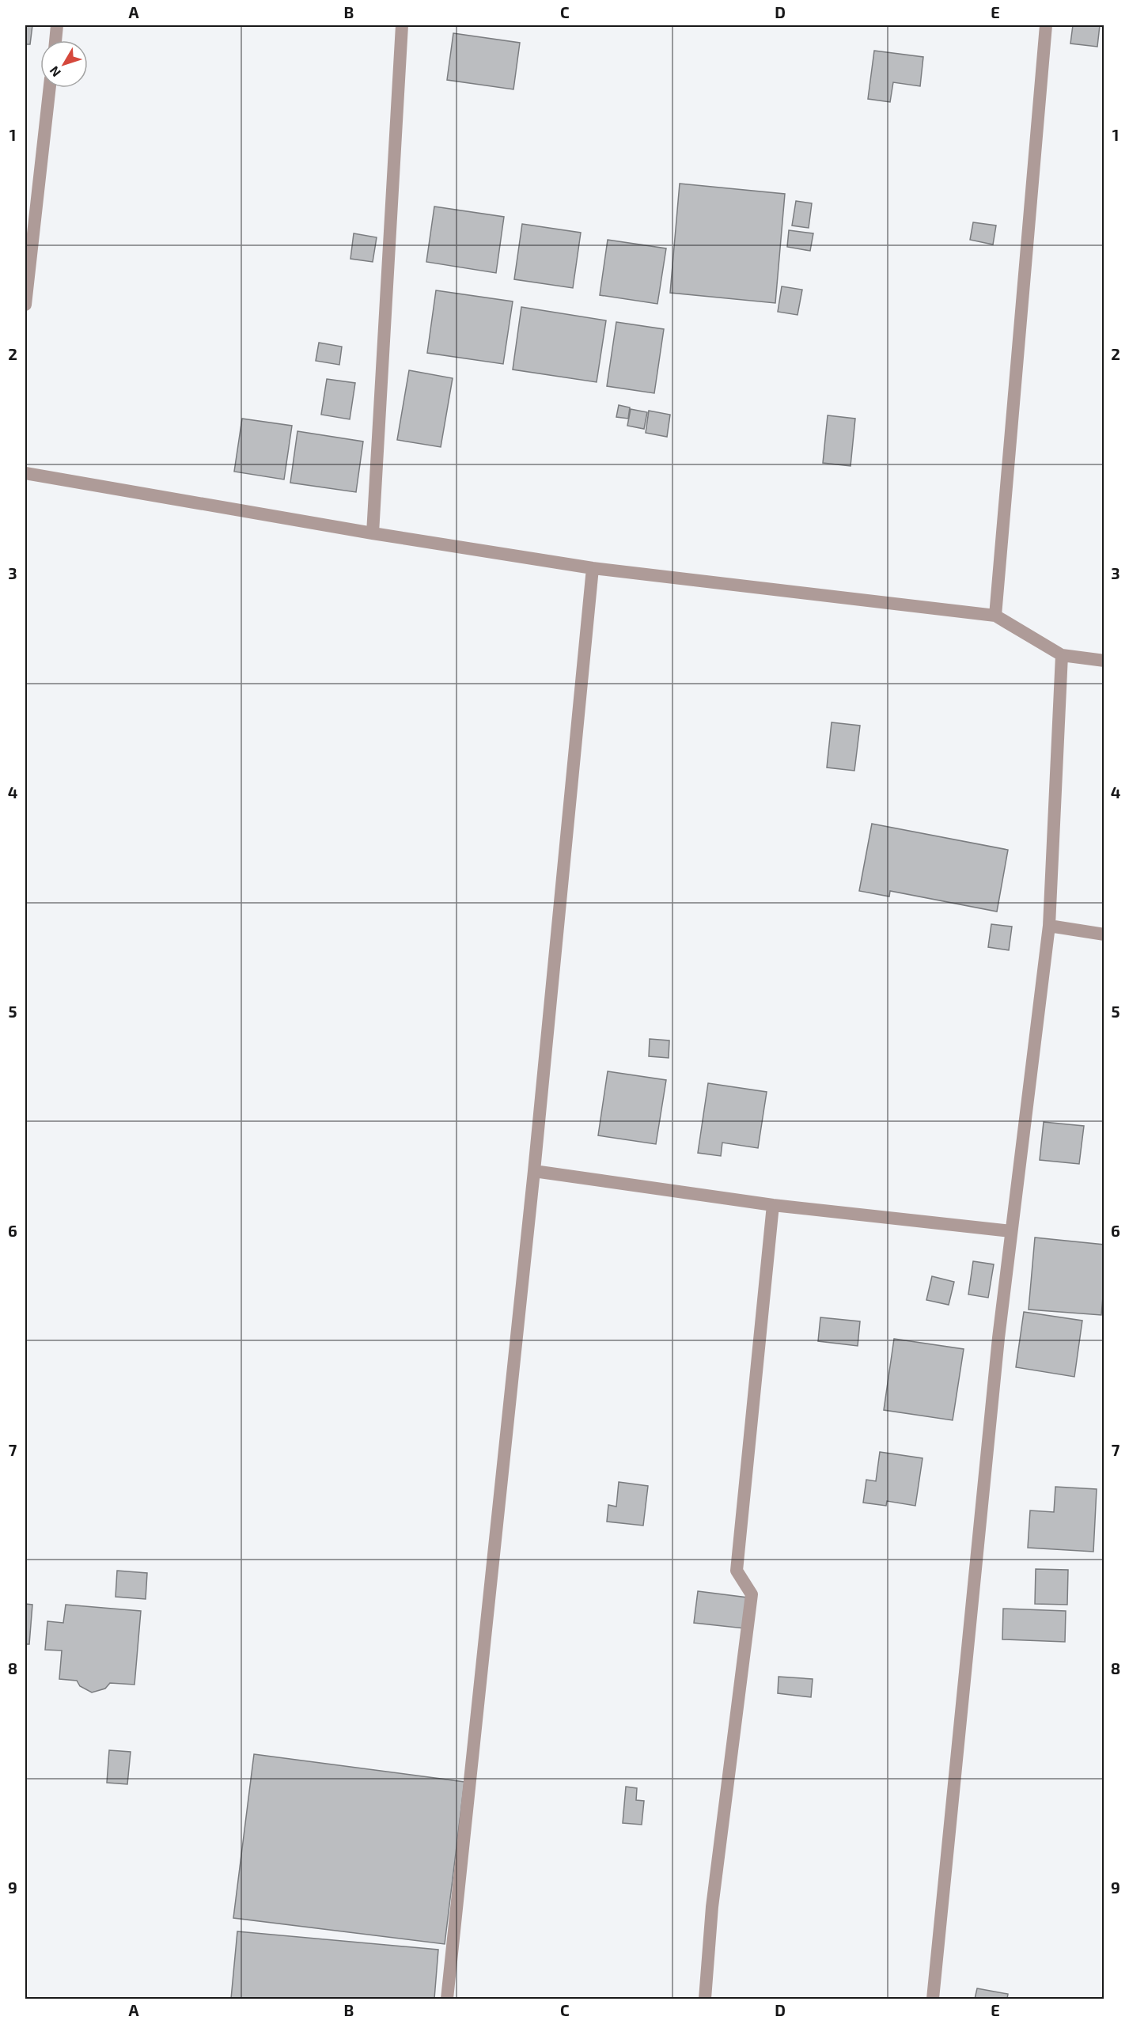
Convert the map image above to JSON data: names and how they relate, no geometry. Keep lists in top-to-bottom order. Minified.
{"north":"bottom left","grid":{"columns":["A","B","C","D","E"],"rows":["1","2","3","4","5","6","7","8","9"]}}
